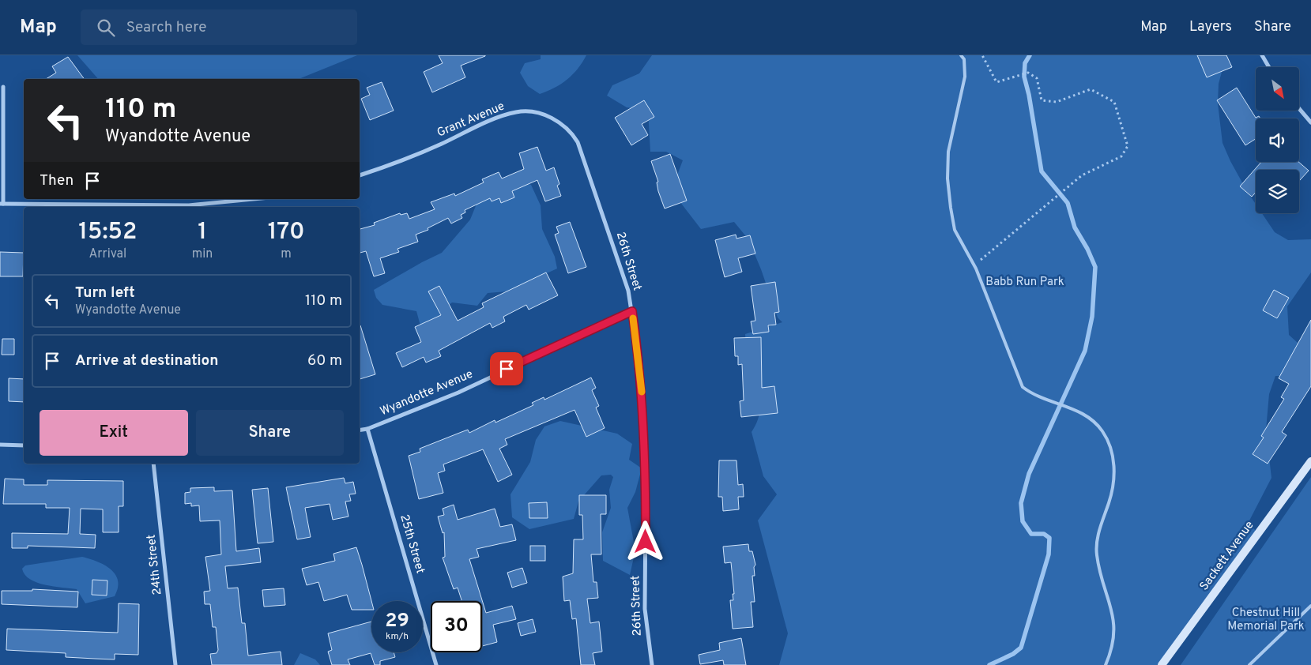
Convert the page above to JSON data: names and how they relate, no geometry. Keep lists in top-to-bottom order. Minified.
{"streets":{"street":["Grant Avenue","26th Street","Wyandotte Avenue","25th Street","Sackett Avenue","24th Street"]},"crossings":[["Grant Avenue","26th Street"],["26th Street","Wyandotte Avenue"],["Wyandotte Avenue","25th Street"]],"parks":["Babb Run Park","Chestnut Hill Memorial Park"],"north":"bottom right","page":{"header":"Map","search":"Search here","nav":["Map","Layers","Share"],"turn":["110 m","Wyandotte Avenue"],"then":"Then","eta":["15:52","Arrival","1","min","170","m"],"list":[{"name":"Turn left","note":"Wyandotte Avenue","value":"110 m"},{"name":"Arrive at destination","value":"60 m"}],"buttons":["Exit","Share"],"speed":"29 km/h","limit":"30"}}
